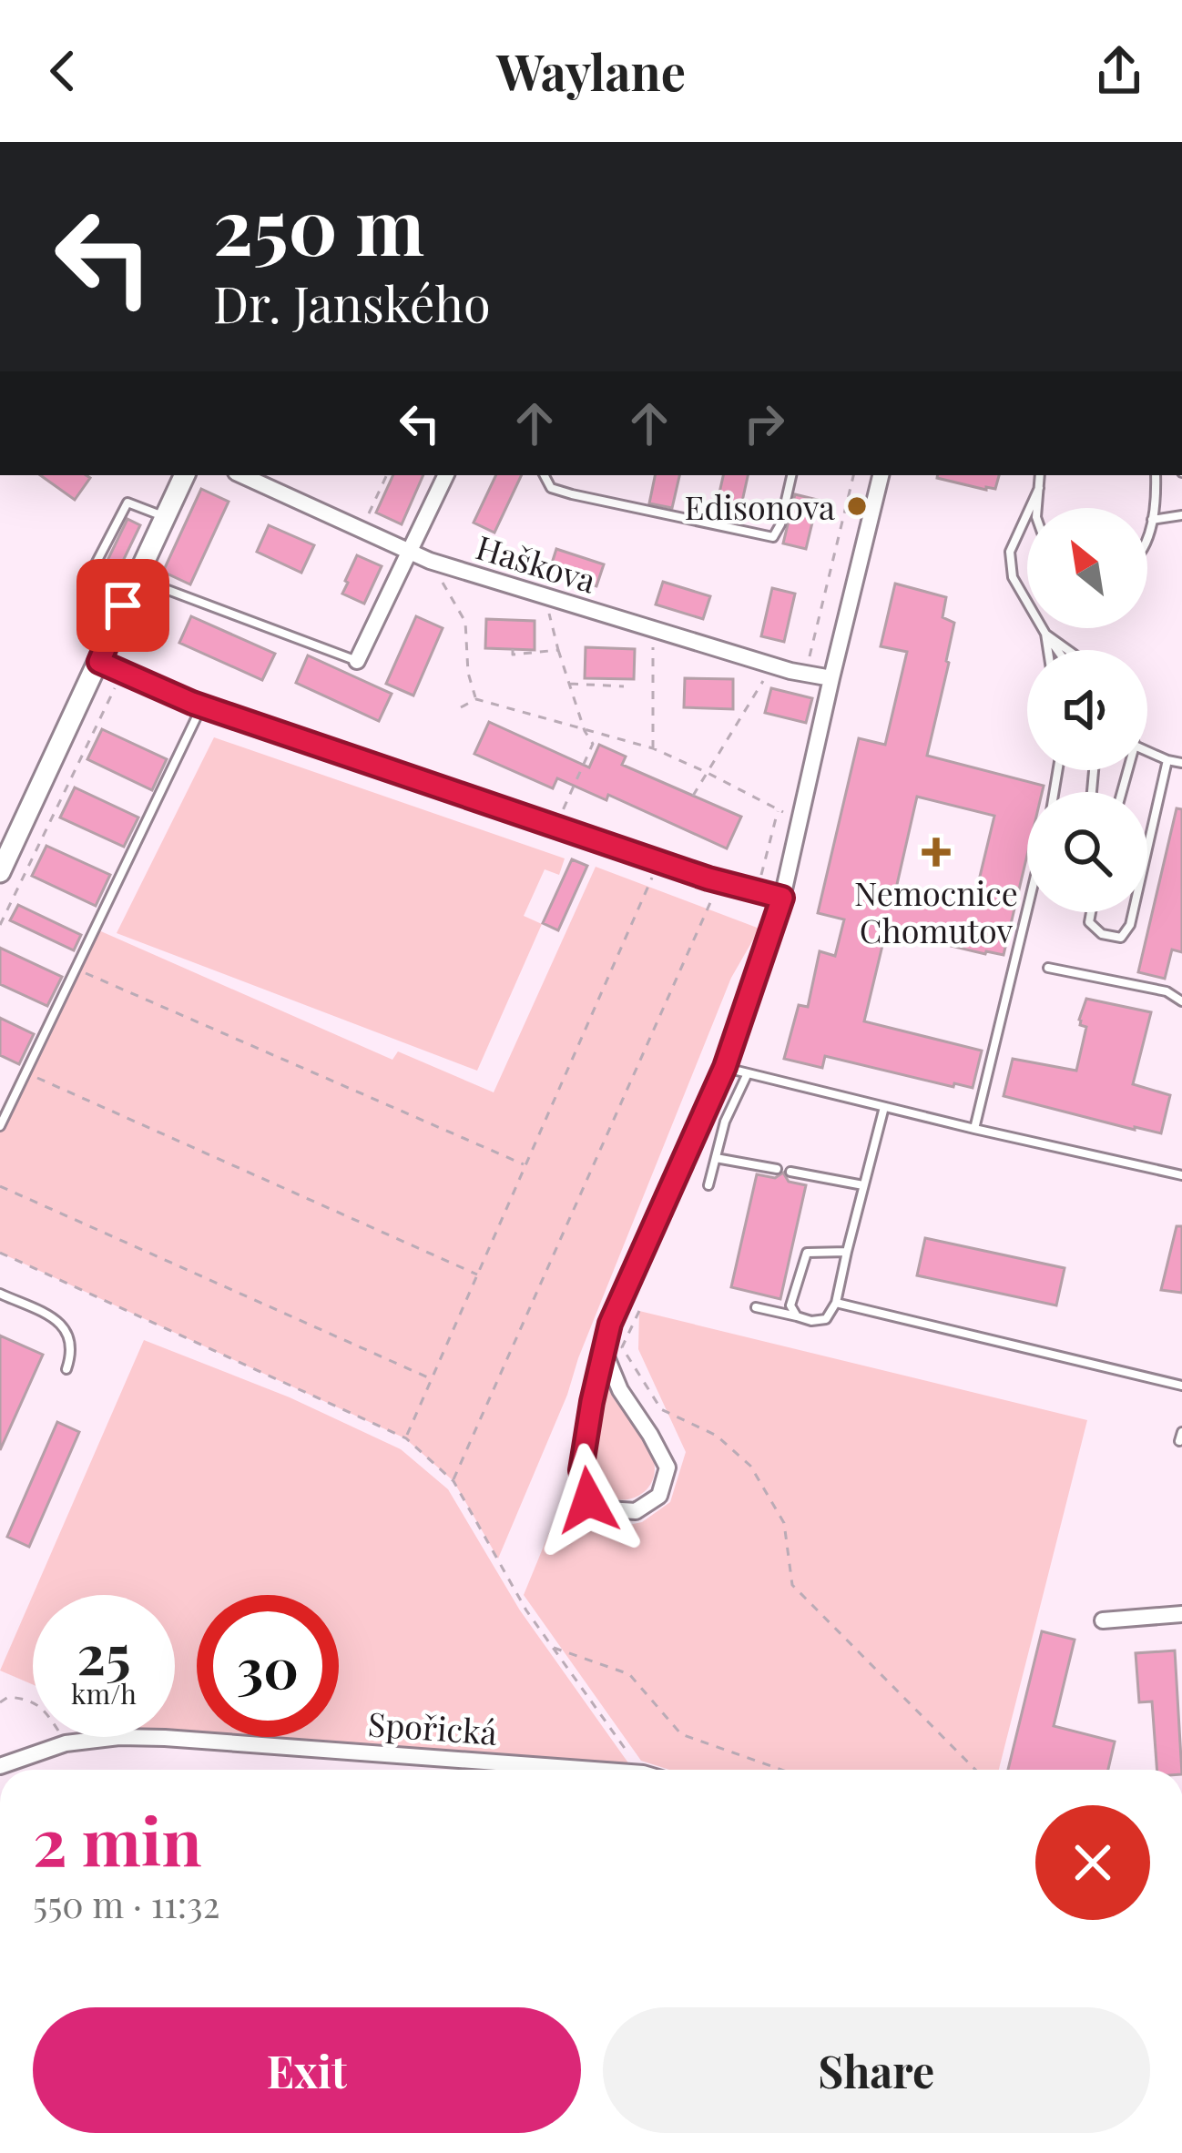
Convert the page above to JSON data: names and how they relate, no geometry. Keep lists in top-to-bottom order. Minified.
{"streets":{"street":["Haškova","Spořická"]},"places":{"other":["Edisonova"],"health":["Nemocnice Chomutov"]},"north":"top left","page":{"header":"Waylane","turn":["250 m","Dr. Janského"],"speed":"25 km/h","limit":"30","heading":["2 min","550 m · 11:32"],"buttons":["Exit","Share"]}}
